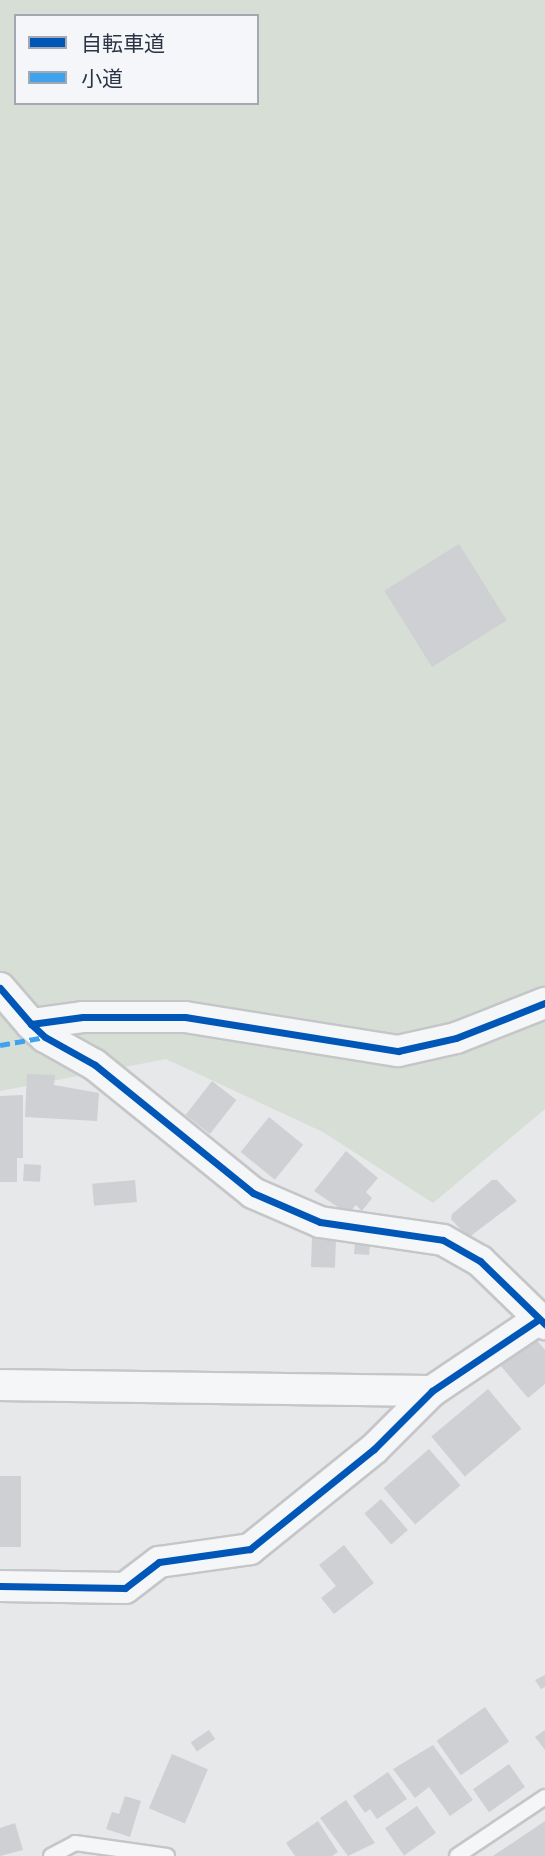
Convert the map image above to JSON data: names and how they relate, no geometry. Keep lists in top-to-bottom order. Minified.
{"legend":["自転車道","小道"]}
